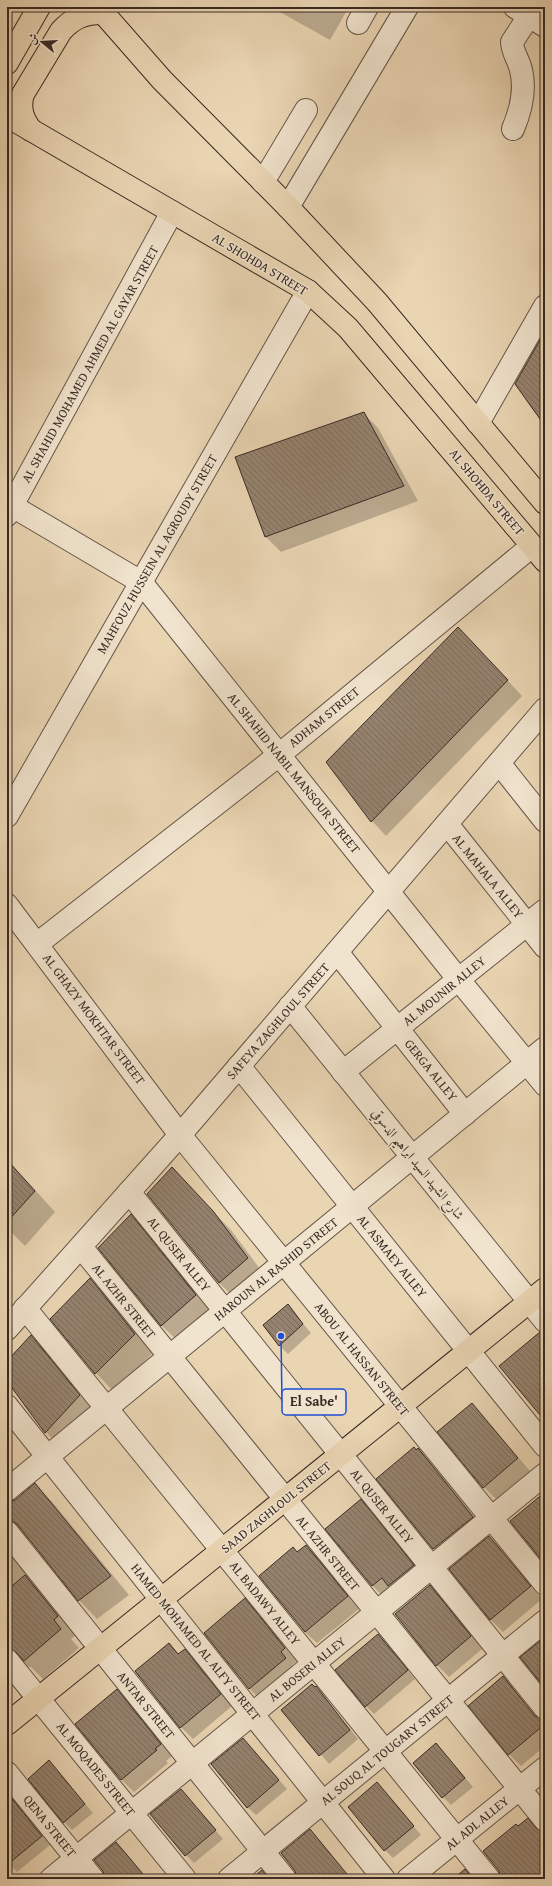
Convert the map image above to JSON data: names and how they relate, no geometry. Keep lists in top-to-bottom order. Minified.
{"streets":{"main road":["AL SHOHDA STREET","SAAD ZAGHLOUL STREET"],"street":["AL SHAHID MOHAMED AHMED AL GAYAR STREET","MAHFOUZ HUSSEIN AL AGROUDY STREET","ADHAM STREET","AL SHAHID NABIL MANSOUR STREET","AL MAHALA ALLEY","AL MOUNIR ALLEY","AL GHAZY MOKHTAR STREET","SAFEYA ZAGHLOUL STREET","GERGA ALLEY","شارع الشهيد السيد ابراهيم الدسوقي","AL QUSER ALLEY","AL ASMAEY ALLEY","HAROUN AL RASHID STREET","AL AZHR STREET","ABOU AL HASSAN STREET","AL BADAWY ALLEY","HAMED MOHAMED AL ALFY STREET","AL BOSERI ALLEY","ANTAR STREET","AL SOUQ AL TOUGARY STREET","AL MOQADES STREET","AL ADL ALLEY","QENA STREET"]},"crossings":[["AL SHOHDA STREET","AL SHAHID MOHAMED AHMED AL GAYAR STREET"],["AL SHOHDA STREET","MAHFOUZ HUSSEIN AL AGROUDY STREET"],["AL SHOHDA STREET","ADHAM STREET"],["AL SHAHID MOHAMED AHMED AL GAYAR STREET","AL SHAHID NABIL MANSOUR STREET"],["MAHFOUZ HUSSEIN AL AGROUDY STREET","AL SHAHID NABIL MANSOUR STREET"],["ADHAM STREET","AL SHAHID NABIL MANSOUR STREET"],["ADHAM STREET","AL GHAZY MOKHTAR STREET"],["AL SHAHID NABIL MANSOUR STREET","AL MOUNIR ALLEY"],["AL SHAHID NABIL MANSOUR STREET","SAFEYA ZAGHLOUL STREET"],["AL SHAHID NABIL MANSOUR STREET","HAROUN AL RASHID STREET"],["AL MAHALA ALLEY","AL MOUNIR ALLEY"],["AL MAHALA ALLEY","SAFEYA ZAGHLOUL STREET"],["AL MOUNIR ALLEY","GERGA ALLEY"],["AL MOUNIR ALLEY","شارع الشهيد السيد ابراهيم الدسوقي"],["AL GHAZY MOKHTAR STREET","SAFEYA ZAGHLOUL STREET"],["AL GHAZY MOKHTAR STREET","ABOU AL HASSAN STREET"],["SAFEYA ZAGHLOUL STREET","GERGA ALLEY"],["SAFEYA ZAGHLOUL STREET","شارع الشهيد السيد ابراهيم الدسوقي"],["SAFEYA ZAGHLOUL STREET","AL QUSER ALLEY"],["SAFEYA ZAGHLOUL STREET","AL ASMAEY ALLEY"],["SAFEYA ZAGHLOUL STREET","AL AZHR STREET"],["SAFEYA ZAGHLOUL STREET","ABOU AL HASSAN STREET"],["SAFEYA ZAGHLOUL STREET","AL BADAWY ALLEY"],["GERGA ALLEY","HAROUN AL RASHID STREET"],["شارع الشهيد السيد ابراهيم الدسوقي","HAROUN AL RASHID STREET"],["شارع الشهيد السيد ابراهيم الدسوقي","SAAD ZAGHLOUL STREET"],["AL QUSER ALLEY","HAROUN AL RASHID STREET"],["AL QUSER ALLEY","SAAD ZAGHLOUL STREET"],["AL QUSER ALLEY","AL BOSERI ALLEY"],["AL QUSER ALLEY","AL SOUQ AL TOUGARY STREET"],["AL ASMAEY ALLEY","HAROUN AL RASHID STREET"],["AL ASMAEY ALLEY","SAAD ZAGHLOUL STREET"],["HAROUN AL RASHID STREET","AL AZHR STREET"],["HAROUN AL RASHID STREET","ABOU AL HASSAN STREET"],["HAROUN AL RASHID STREET","AL BADAWY ALLEY"],["HAROUN AL RASHID STREET","HAMED MOHAMED AL ALFY STREET"],["AL AZHR STREET","SAAD ZAGHLOUL STREET"],["AL AZHR STREET","AL BOSERI ALLEY"],["AL AZHR STREET","AL SOUQ AL TOUGARY STREET"],["AL AZHR STREET","AL ADL ALLEY"],["ABOU AL HASSAN STREET","SAAD ZAGHLOUL STREET"],["ABOU AL HASSAN STREET","AL BOSERI ALLEY"],["SAAD ZAGHLOUL STREET","AL BADAWY ALLEY"],["SAAD ZAGHLOUL STREET","HAMED MOHAMED AL ALFY STREET"],["SAAD ZAGHLOUL STREET","ANTAR STREET"],["SAAD ZAGHLOUL STREET","AL MOQADES STREET"],["AL BADAWY ALLEY","AL BOSERI ALLEY"],["AL BADAWY ALLEY","AL SOUQ AL TOUGARY STREET"],["AL BADAWY ALLEY","AL ADL ALLEY"],["HAMED MOHAMED AL ALFY STREET","AL BOSERI ALLEY"],["HAMED MOHAMED AL ALFY STREET","AL SOUQ AL TOUGARY STREET"],["AL BOSERI ALLEY","ANTAR STREET"],["AL BOSERI ALLEY","AL MOQADES STREET"],["AL BOSERI ALLEY","QENA STREET"],["ANTAR STREET","AL SOUQ AL TOUGARY STREET"]],"places":["El Sabe'"],"north":"left"}
